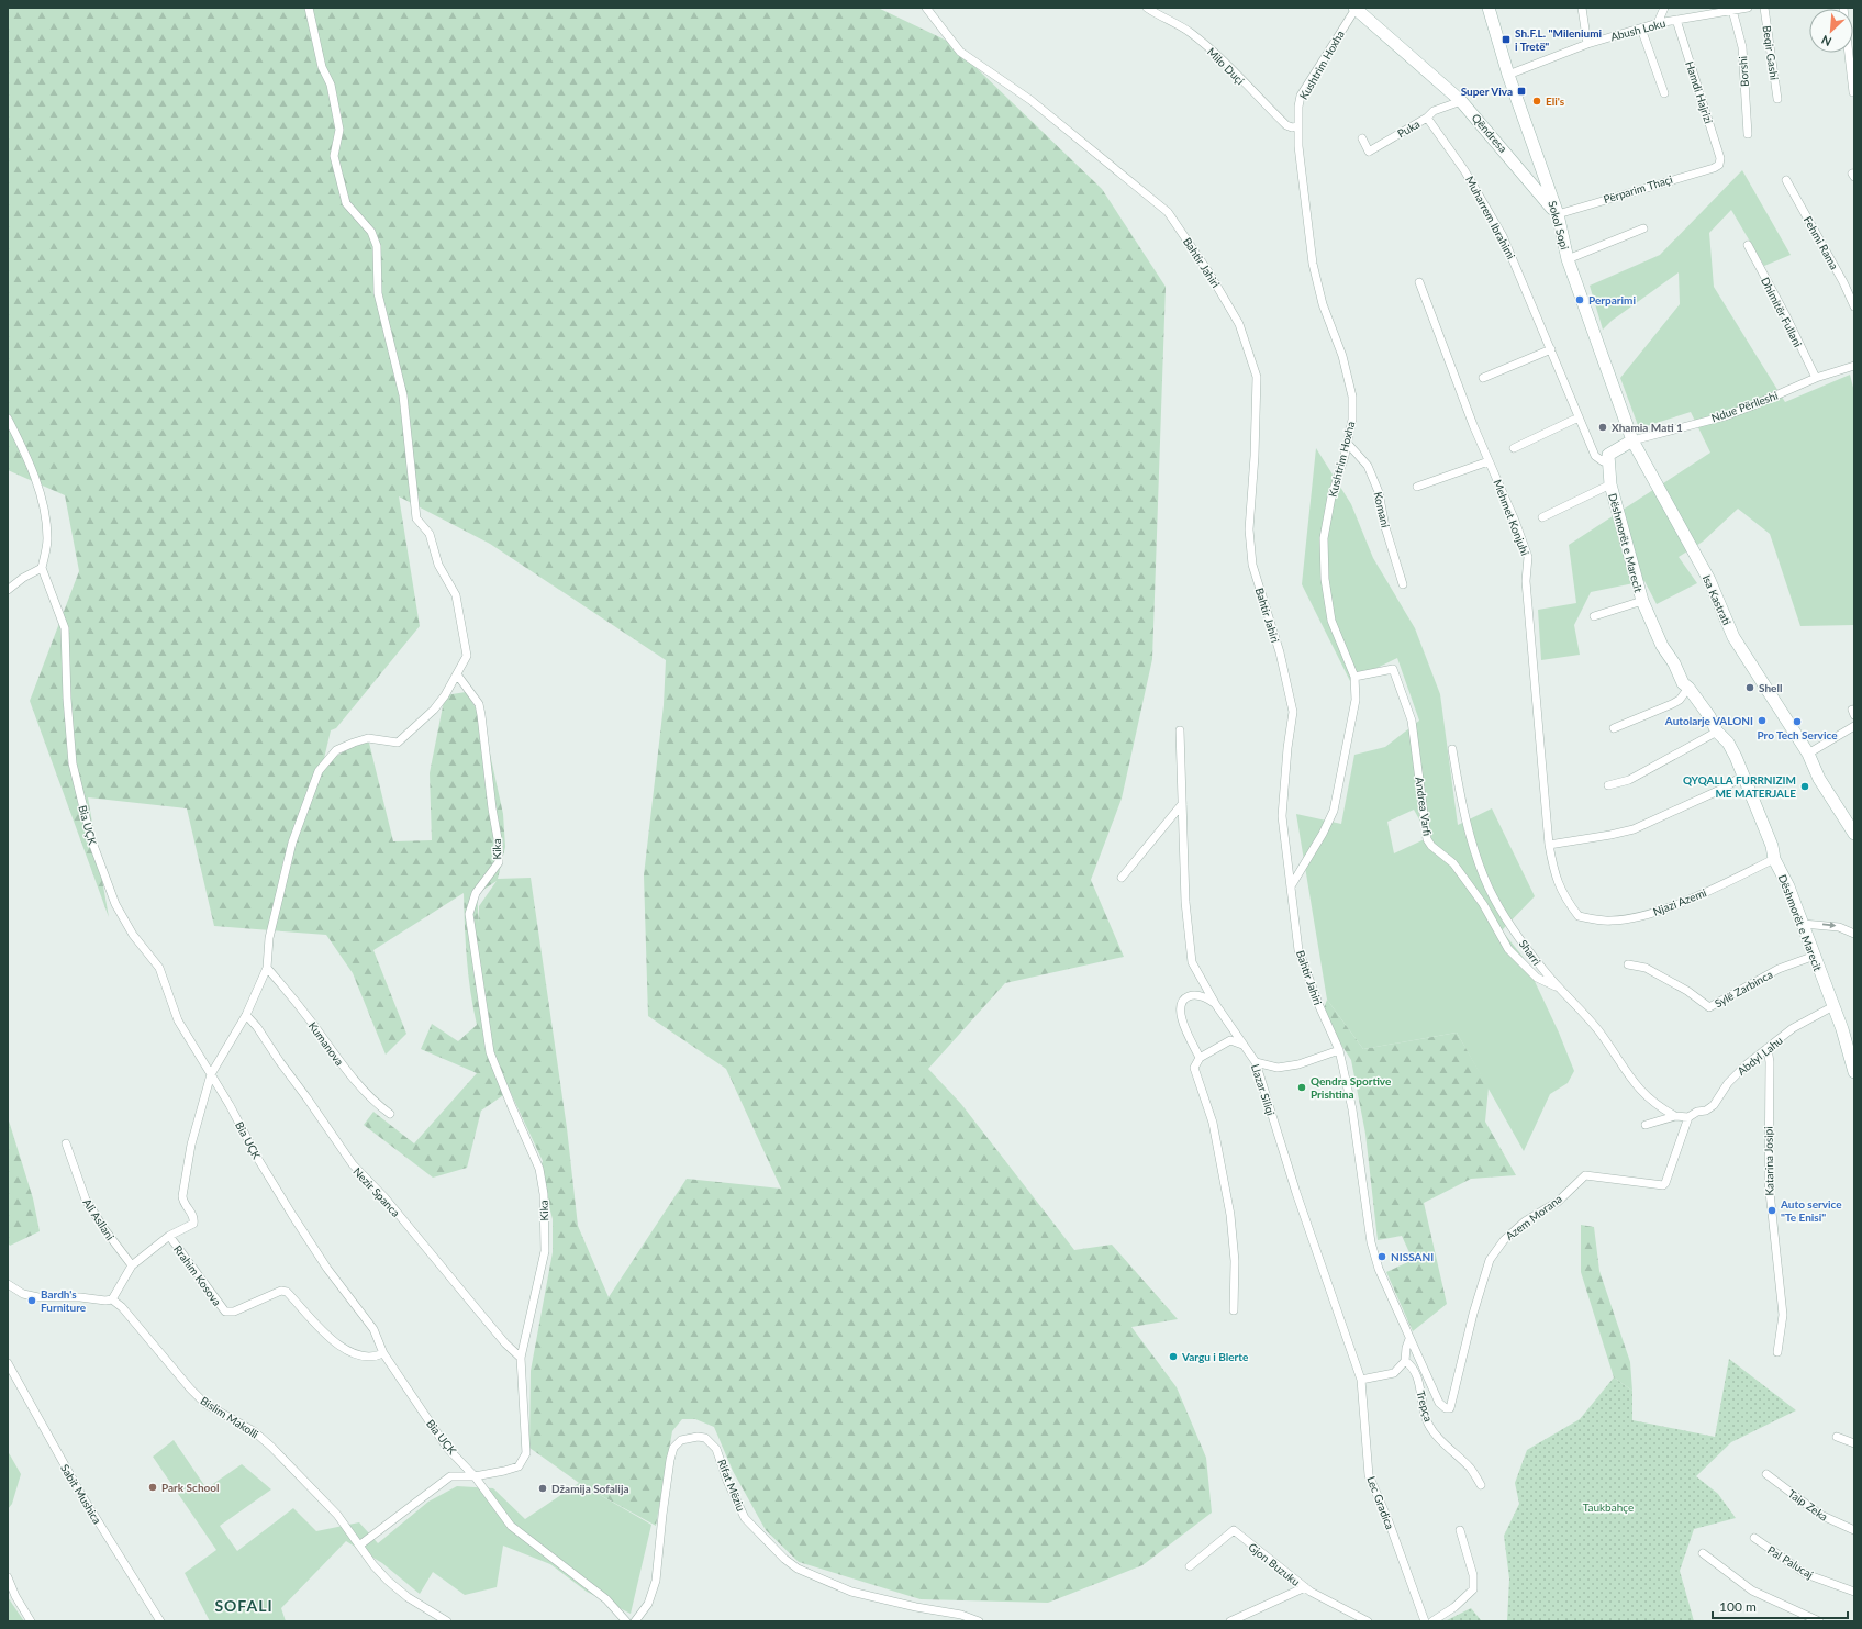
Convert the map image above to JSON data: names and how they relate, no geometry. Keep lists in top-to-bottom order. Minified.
{"streets":{"street":["Abush Loku","Beqir Gashi","Kushtrim Hoxha","Milo Duçi","Borshi","Hamdi Hajrizi","Puka","Qëndresa","Përparim Thaçi","Muharrem Ibrahimi","Sokol Sopi","Fehmi Rama","Bahtir Jahiri","Dhimitër Fullani","Ndue Përlleshi","Komani","Mehmet Konjuhi","Dëshmorët e Marecit","Isa Kastrati","Andrea Varfi","Bia UÇK","Kika","Njazi Azemi","Sharri","Sylë Zarbinca","Kumanova","Abdyl Lahu","Llazar Siliqi","Katarina Josipi","Nezir Spanca","Azem Morana","Ali Asllani","Rrahim Kosova","Trepça","Bislim Makolli","Rifat Mëziu","Sabit Mushica","Lec Gradica","Taip Zeka","Pal Palucaj","Gjon Buzuku"]},"crossings":[["Abush Loku","Borshi"],["Abush Loku","Hamdi Hajrizi"],["Abush Loku","Sokol Sopi"],["Kushtrim Hoxha","Milo Duçi"],["Kushtrim Hoxha","Qëndresa"],["Kushtrim Hoxha","Bahtir Jahiri"],["Kushtrim Hoxha","Komani"],["Kushtrim Hoxha","Andrea Varfi"],["Hamdi Hajrizi","Përparim Thaçi"],["Puka","Qëndresa"],["Puka","Muharrem Ibrahimi"],["Qëndresa","Përparim Thaçi"],["Qëndresa","Sokol Sopi"],["Përparim Thaçi","Sokol Sopi"],["Muharrem Ibrahimi","Dëshmorët e Marecit"],["Sokol Sopi","Ndue Përlleshi"],["Sokol Sopi","Isa Kastrati"],["Bahtir Jahiri","Azem Morana"],["Dhimitër Fullani","Ndue Përlleshi"],["Ndue Përlleshi","Isa Kastrati"],["Mehmet Konjuhi","Njazi Azemi"],["Dëshmorët e Marecit","Njazi Azemi"],["Dëshmorët e Marecit","Sylë Zarbinca"],["Dëshmorët e Marecit","Abdyl Lahu"],["Andrea Varfi","Sharri"],["Bia UÇK","Kika"],["Bia UÇK","Rrahim Kosova"],["Kika","Nezir Spanca"],["Kika","Bislim Makolli"],["Sharri","Abdyl Lahu"],["Abdyl Lahu","Katarina Josipi"],["Abdyl Lahu","Azem Morana"],["Llazar Siliqi","Lec Gradica"],["Ali Asllani","Rrahim Kosova"],["Rrahim Kosova","Bislim Makolli"]],"districts":["SOFALI"],"parks":["Taukbahçe"],"places":{"transit":["Sh.F.L. \"Mileniumi i Tretë\"","Super Viva"],"other":["Eli's","Perparimi","Xhamia Mati 1","Shell","Autolarje VALONI","Pro Tech Service","QYQALLA FURRNIZIM ME MATERJALE","Qendra Sportive Prishtina","Auto service \"Te Enisi\"","NISSANI","Bardh's Furniture","Vargu i Blerte","Park School","Džamija Sofalija"]},"scale_bar":"100 m","north":"bottom left"}
